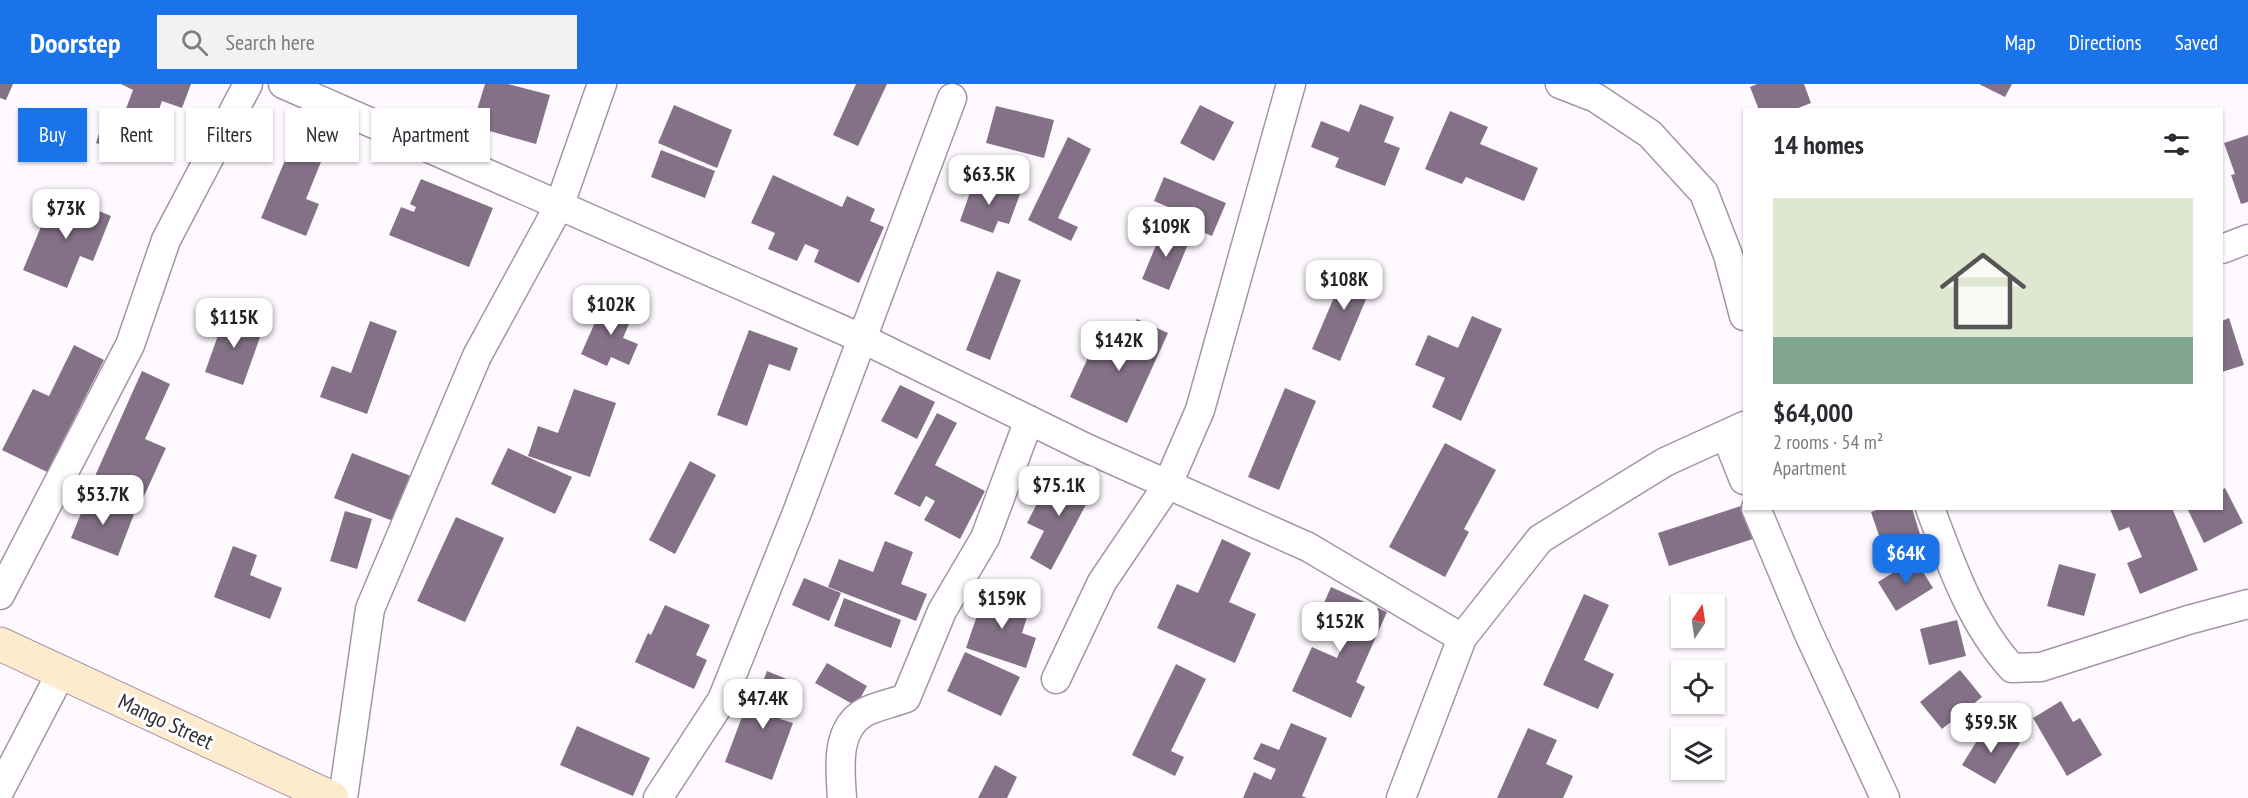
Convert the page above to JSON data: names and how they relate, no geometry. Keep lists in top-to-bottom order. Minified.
{"streets":{"main road":["Mango Street"]},"north":"top","page":{"header":"Doorstep","search":"Search here","nav":["Map","Directions","Saved"],"chip":["Buy","Rent","Filters","New","Apartment"],"heading":"14 homes","price":["$63.5K","$73K","$109K","$108K","$102K","$115K","$142K","$75.1K","$53.7K","$64K","$159K","$152K","$47.4K","$59.5K"],"list":[{"name":"$64,000","note":"2 rooms · 54 m² · Apartment"}]}}
